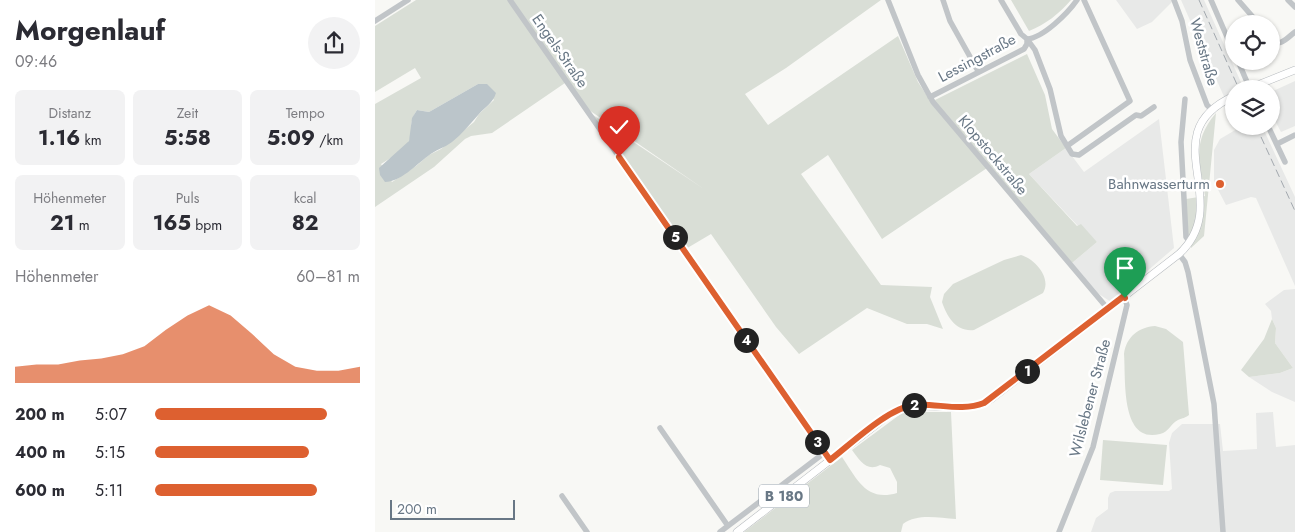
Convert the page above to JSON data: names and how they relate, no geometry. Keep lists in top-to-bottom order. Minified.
{"streets":{"main road":["B 180"],"street":["Engels-Straße","Weststraße","Lessingstraße","Klopstockstraße","Wilslebener Straße"]},"crossings":[["Engels-Straße","B 180"],["Weststraße","B 180"],["Lessingstraße","Klopstockstraße"],["Klopstockstraße","B 180"],["Wilslebener Straße","B 180"]],"places":["Bahnwasserturm"],"scale_bar":"200 m","page":{"heading":["Morgenlauf","09:46"],"stats":[["Distanz","1.16 km"],["Zeit","5:58"],["Tempo","5:09 /km"],["Höhenmeter","21 m"],["Puls","165 bpm"],["kcal","82"]],"pins":["5","4","1","2","3"],"chart":["Höhenmeter","60–81 m"],"list":[{"name":"200 m","note":"5:07"},{"name":"400 m","note":"5:15"},{"name":"600 m","note":"5:11"}],"scale":"200 m"}}
